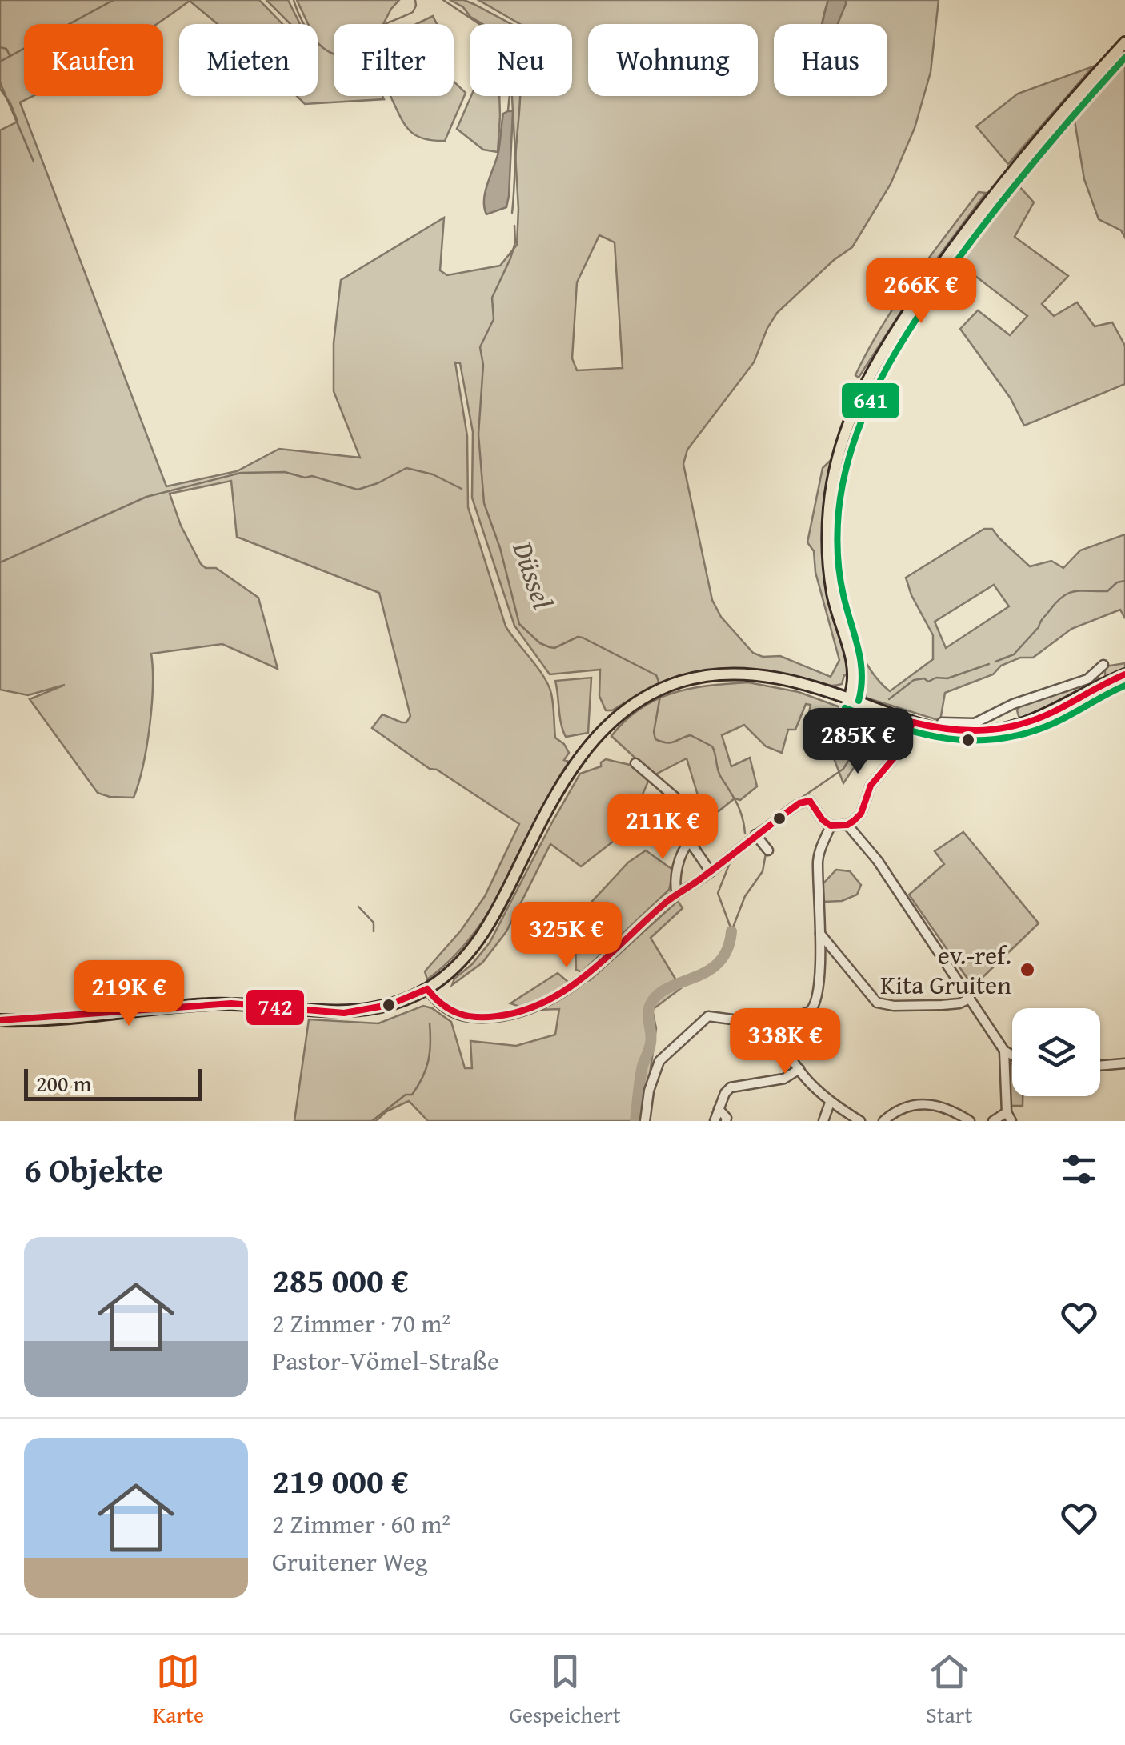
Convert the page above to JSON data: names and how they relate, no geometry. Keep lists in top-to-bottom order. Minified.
{"water":["Düssel"],"places":["ev.-ref. Kita Gruiten"],"lines":["transit line 641","transit line 742"],"scale_bar":"200 m","page":{"chip":["Kaufen","Mieten","Filter","Neu","Wohnung","Haus"],"price":["266K €","285K €","211K €","325K €","219K €","338K €"],"scale":"200 m","heading":"6 Objekte","list":[{"name":"285 000 €","note":"2 Zimmer · 70 m² · Pastor-Vömel-Straße"},{"name":"219 000 €","note":"2 Zimmer · 60 m² · Gruitener Weg"}],"tabs":["Karte","Gespeichert","Start"]}}
